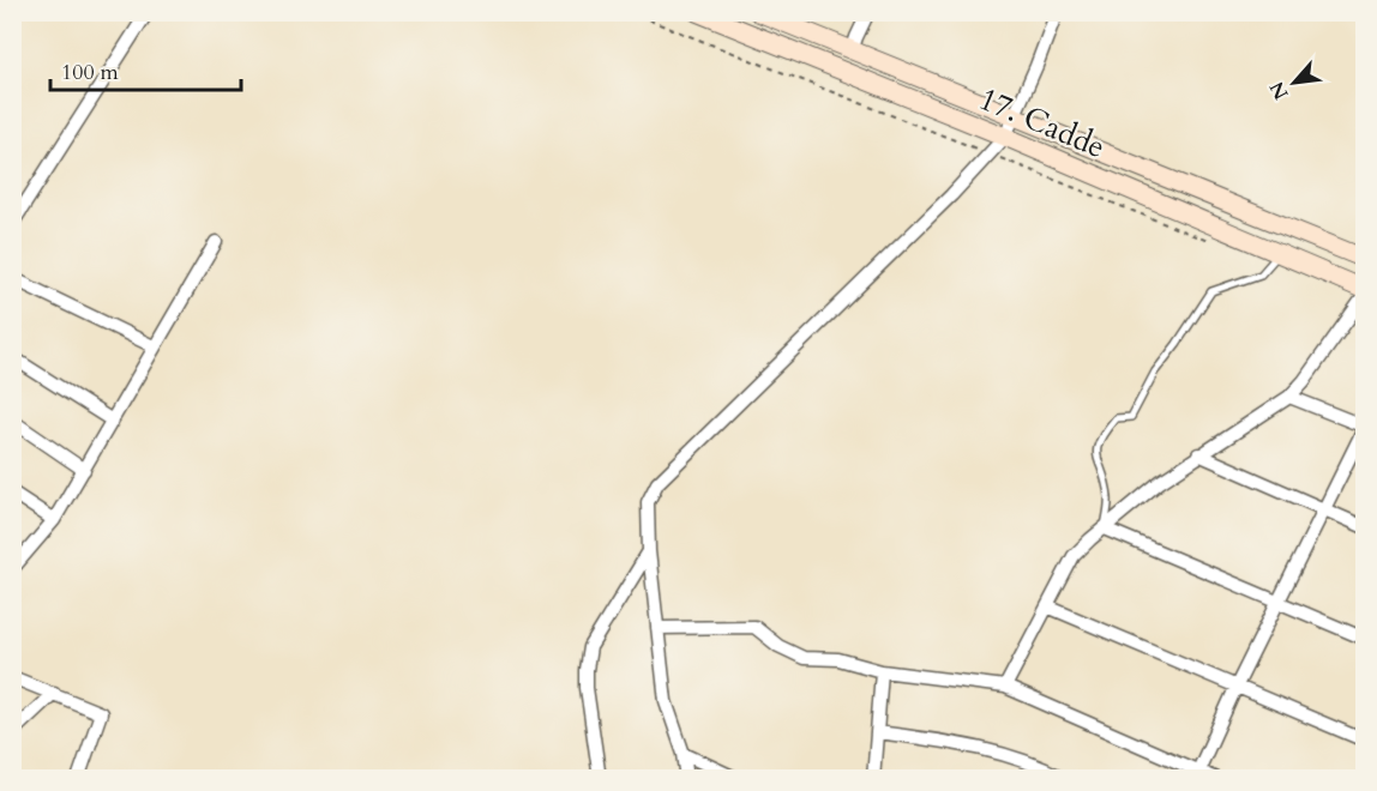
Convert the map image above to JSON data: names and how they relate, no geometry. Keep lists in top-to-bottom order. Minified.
{"streets":{"street":["17. Cadde"]},"scale_bar":"100 m","north":"bottom left"}
